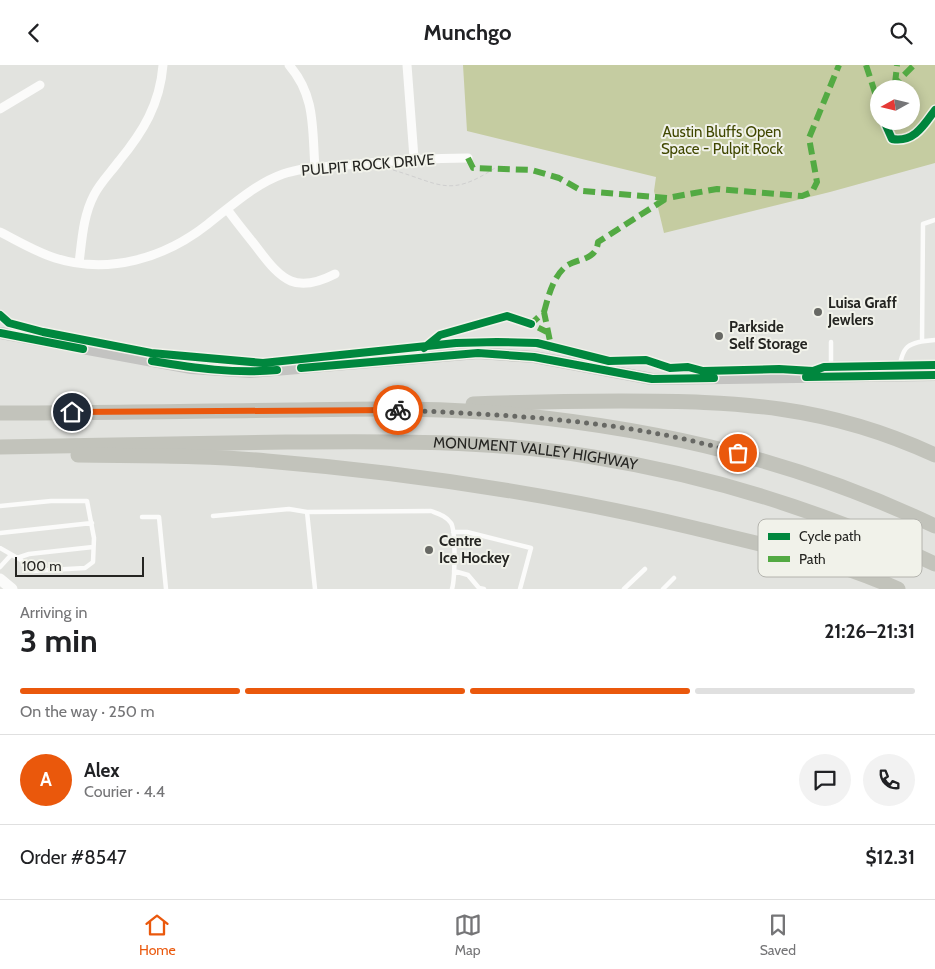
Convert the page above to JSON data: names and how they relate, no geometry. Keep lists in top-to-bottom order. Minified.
{"streets":{"highway":["MONUMENT VALLEY HIGHWAY"],"street":["PULPIT ROCK DRIVE"]},"parks":["Austin Bluffs Open Space - Pulpit Rock"],"places":["Luisa Graff Jewlers","Parkside Self Storage","Centre Ice Hockey"],"legend":["Cycle path","Path"],"scale_bar":"100 m","north":"left","page":{"header":"Munchgo","scale":"100 m","heading":["3 min","Arriving in","21:26–21:31"],"panel":["Alex","Courier · 4.4","Order #8547","$12.31"],"bar":"On the way · 250 m","round":"A","tabs":["Home","Map","Saved"]}}
